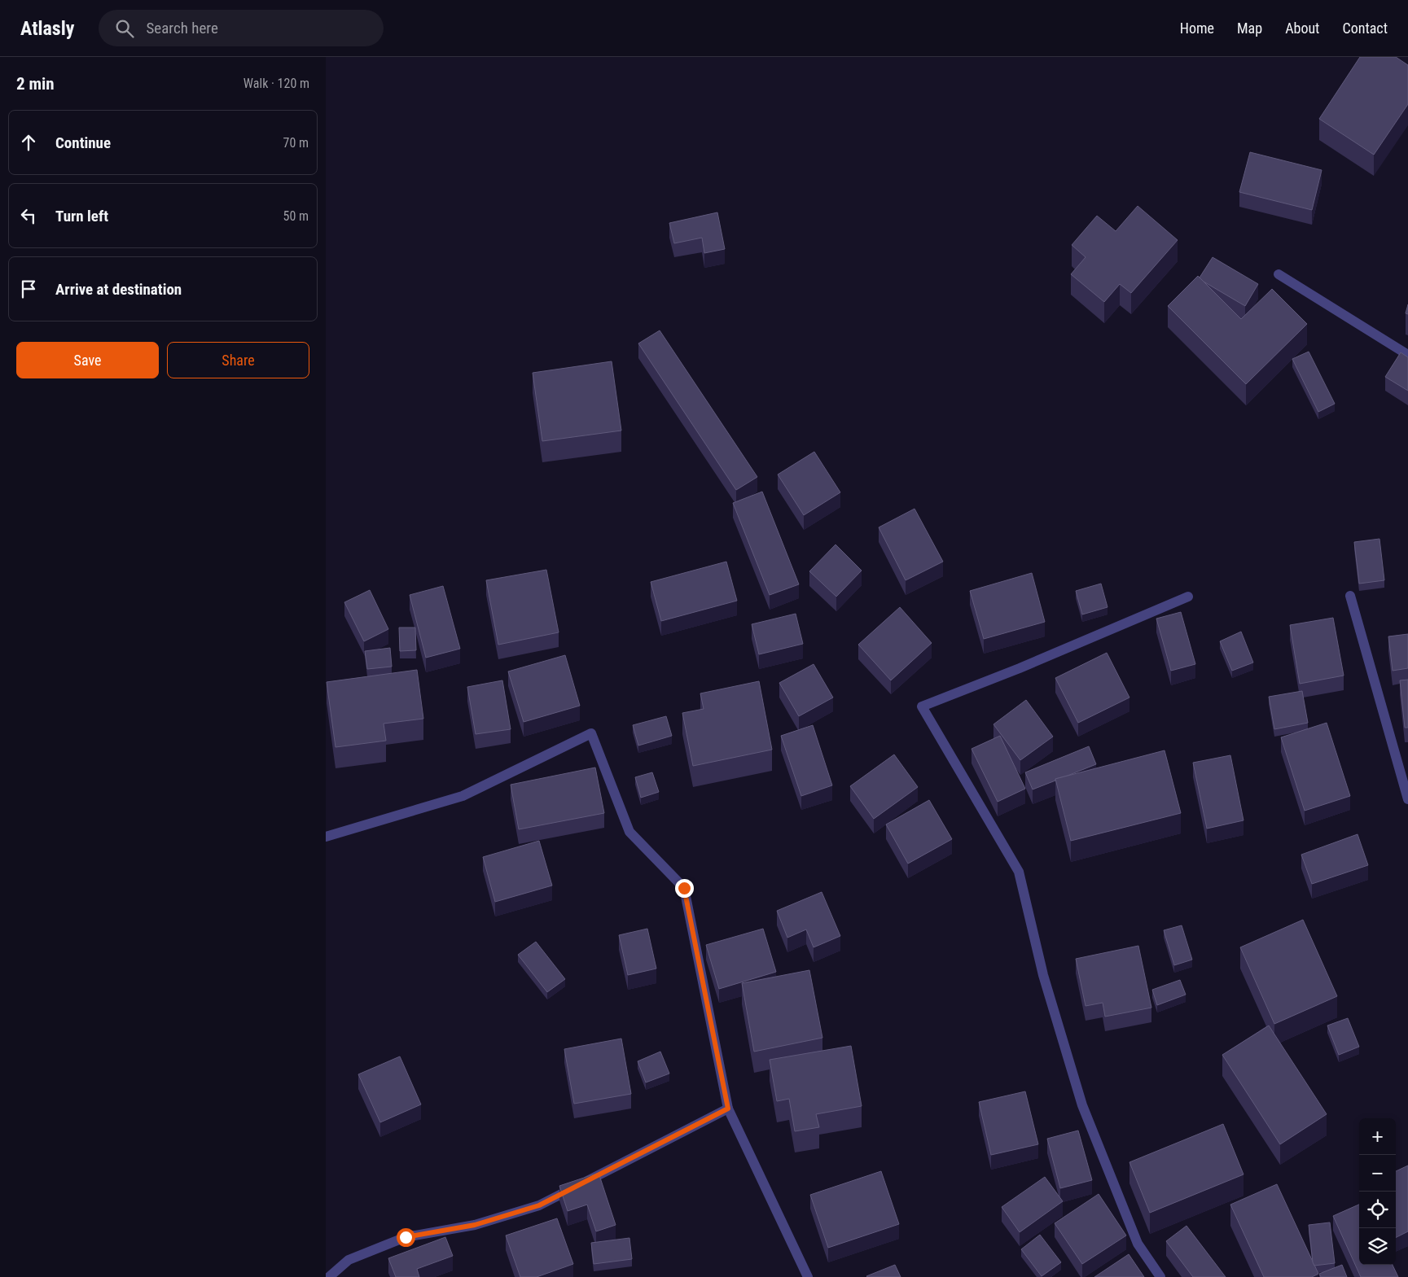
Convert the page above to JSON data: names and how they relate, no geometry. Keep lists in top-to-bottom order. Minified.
{"page":{"header":"Atlasly","search":"Search here","nav":["Home","Map","About","Contact"],"heading":["2 min","Walk · 120 m"],"list":[["Continue","70 m"],["Turn left","50 m"],"Arrive at destination"],"buttons":["Save","Share"],"map_buttons":["+","−"]}}
